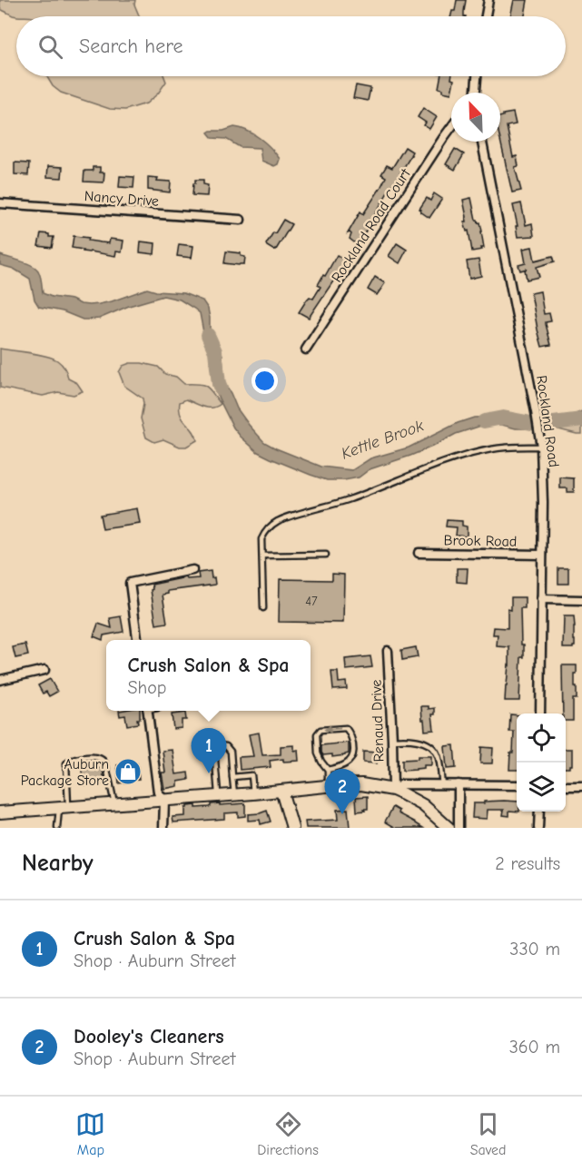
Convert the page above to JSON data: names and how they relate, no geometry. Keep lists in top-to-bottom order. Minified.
{"streets":{"street":["Nancy Drive","Rockland Road Court","Rockland Road","Brook Road","Renaud Drive"]},"crossings":[["Rockland Road","Brook Road"]],"water":["Kettle Brook"],"places":{"shop":["Auburn Package Store"]},"house_numbers":["47"],"north":"top left","page":{"search":"Search here","popup":["Crush Salon & Spa","Shop"],"pins":["1","2"],"heading":["Nearby","2 results"],"list":[{"mark":"1","name":"Crush Salon & Spa","note":"Shop · Auburn Street","value":"330 m"},{"mark":"2","name":"Dooley's Cleaners","note":"Shop · Auburn Street","value":"360 m"}],"nav":["Map","Directions","Saved"]}}
